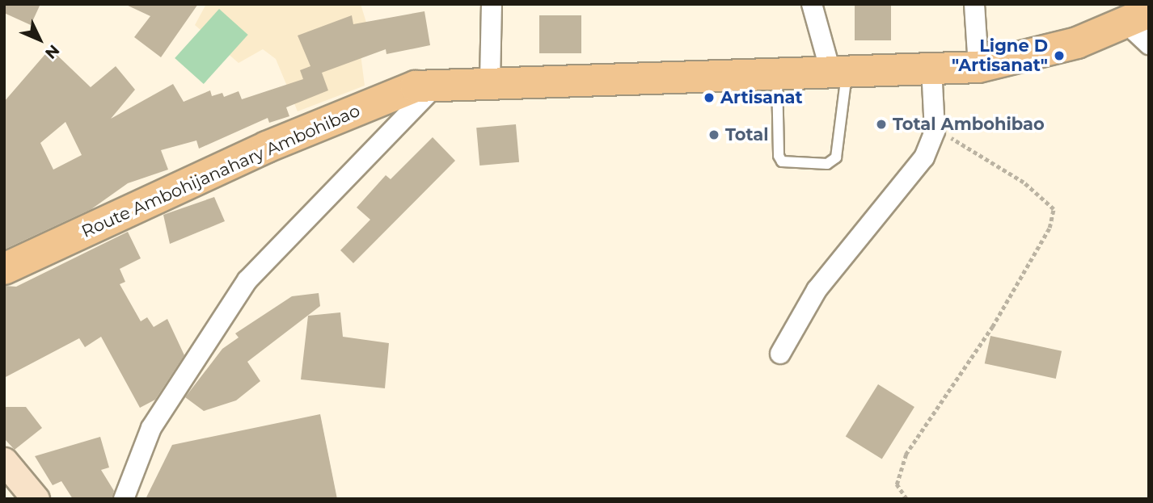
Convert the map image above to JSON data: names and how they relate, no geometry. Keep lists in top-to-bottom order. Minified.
{"streets":{"main road":["Route Ambohijanahary Ambohibao"]},"places":["Ligne D \"Artisanat\"","Artisanat","Total Ambohibao","Total"],"north":"bottom right"}
